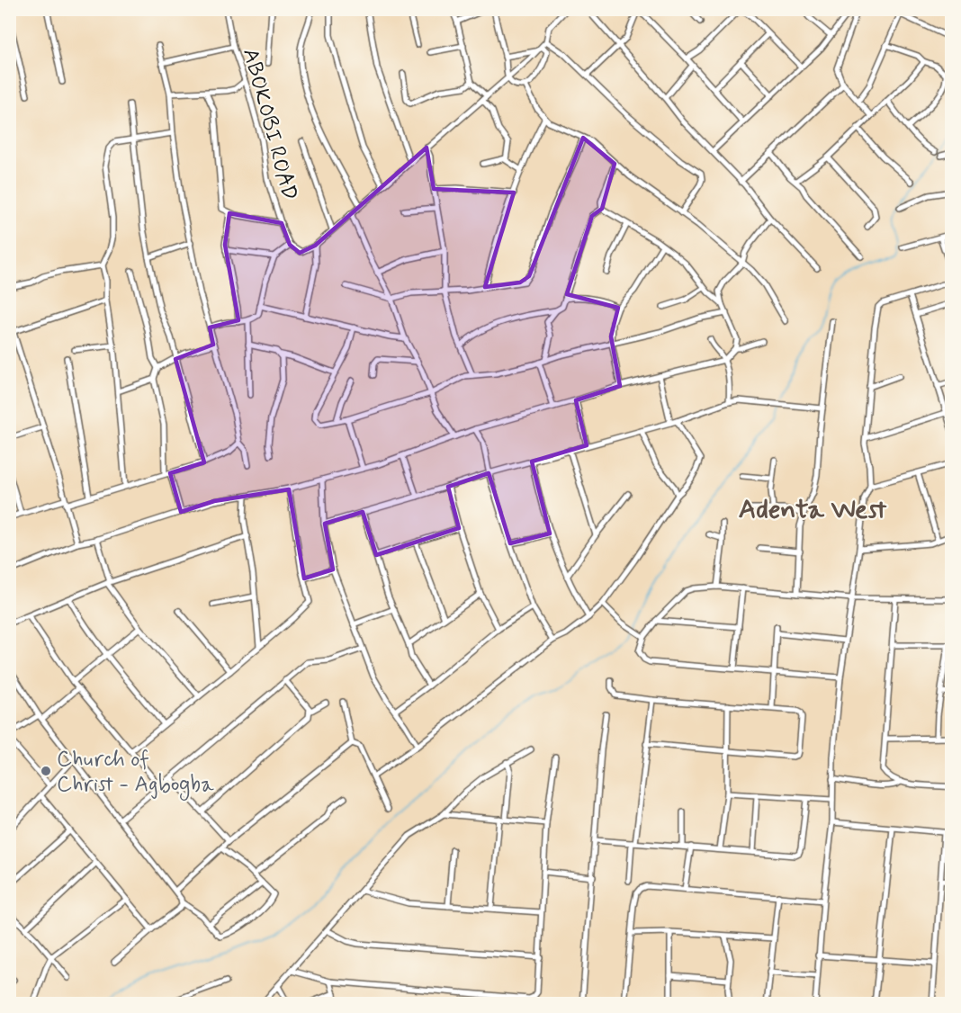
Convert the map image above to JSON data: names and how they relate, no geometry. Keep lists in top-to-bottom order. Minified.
{"streets":{"street":["ABOKOBI ROAD"]},"districts":["Adenta West"],"places":["Church of Christ - Agbogba"]}
